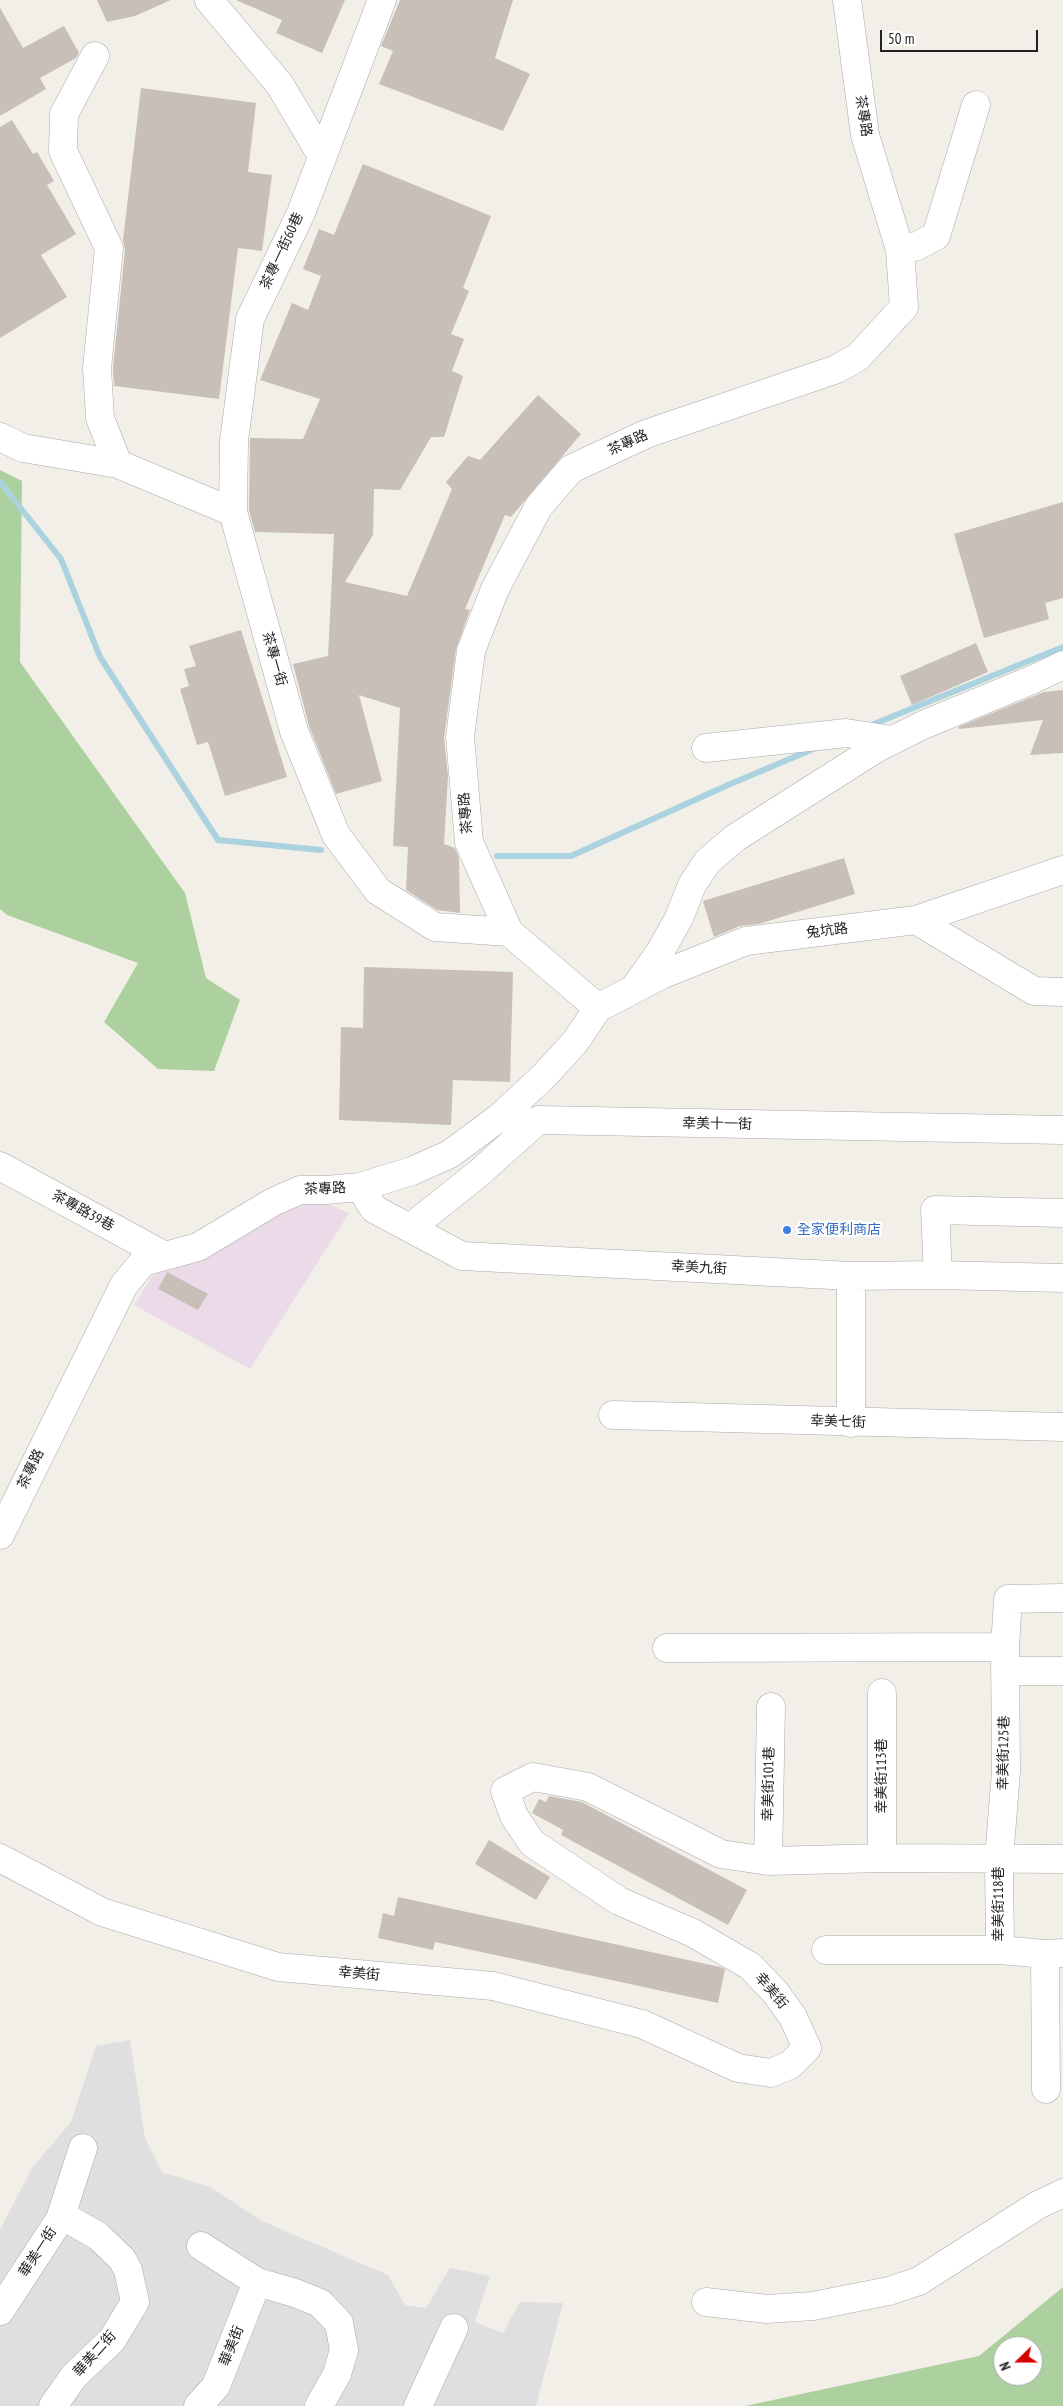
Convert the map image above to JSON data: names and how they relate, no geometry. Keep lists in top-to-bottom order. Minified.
{"streets":{"street":["茶專路","茶專一街60巷","茶專一街","兔坑路","幸美十一街","茶專路39巷","幸美九街","幸美七街","幸美街125巷","幸美街113巷","幸美街101巷","幸美街118巷","幸美街","華美一街","華美街","華美二街"]},"crossings":[["茶專路","茶專一街"],["茶專路","兔坑路"],["茶專路","茶專路39巷"],["茶專路","幸美九街"],["茶專一街60巷","茶專一街"],["幸美十一街","幸美九街"],["幸美街125巷","幸美街118巷"],["幸美街125巷","幸美街"],["幸美街113巷","幸美街"],["幸美街101巷","幸美街"],["幸美街118巷","幸美街"],["華美一街","華美二街"]],"places":["全家便利商店"],"scale_bar":"50 m","north":"left"}
